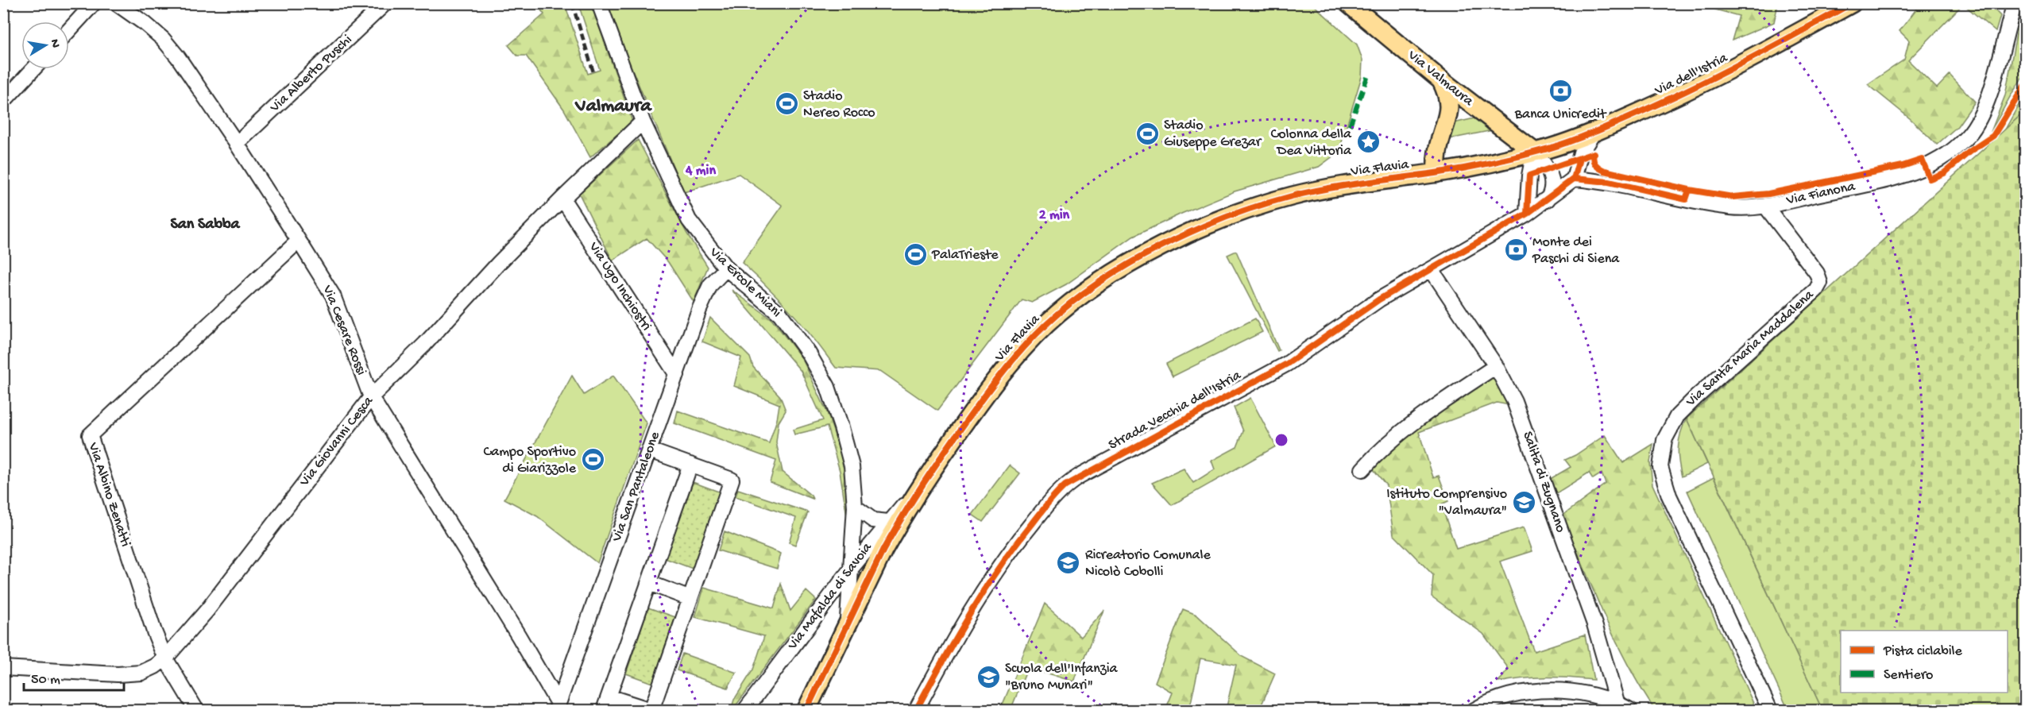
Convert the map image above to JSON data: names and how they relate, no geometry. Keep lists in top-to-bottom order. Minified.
{"streets":{"main road":["Via dell'Istria","Via Valmaura","Via Flavia"],"street":["Via Alberto Puschi","Via Fianona","Via Ercole Miani","Via Ugo Inchiostri","Via Cesare Rossi","Via Santa Maria Maddalena","Strada Vecchia dell'Istria","Via Giovanni Cesca","Salita di Zugnano","Via San Pantaleone","Via Albino Zenatti","Via Mafalda di Savoia"]},"crossings":[["Via Alberto Puschi","Via Cesare Rossi"],["Via dell'Istria","Via Valmaura"],["Via dell'Istria","Via Flavia"],["Via Valmaura","Via Flavia"],["Via Flavia","Via Ercole Miani"],["Via Flavia","Via Mafalda di Savoia"],["Via Fianona","Via Santa Maria Maddalena"],["Via Fianona","Strada Vecchia dell'Istria"],["Via Ercole Miani","Via Giovanni Cesca"],["Via Ercole Miani","Via San Pantaleone"],["Via Ercole Miani","Via Mafalda di Savoia"],["Via Ugo Inchiostri","Via Giovanni Cesca"],["Via Ugo Inchiostri","Via San Pantaleone"],["Via Cesare Rossi","Via Giovanni Cesca"],["Via Cesare Rossi","Via San Pantaleone"],["Via Cesare Rossi","Via Albino Zenatti"],["Strada Vecchia dell'Istria","Salita di Zugnano"],["Via Giovanni Cesca","Via Albino Zenatti"]],"districts":["Valmaura","San Sabba"],"places":{"bank":["Banca Unicredit","Monte dei Paschi di Siena"],"sports":["Stadio Nereo Rocco","Stadio Giuseppe Grezar","PalaTrieste","Campo Sportivo di Giarizzole"],"place":["Colonna della Dea Vittoria"],"school or university":["Istituto Comprensivo \"Valmaura\"","Ricreatorio Comunale Nicolò Cobolli","Scuola dell'Infanzia \"Bruno Munari\""]},"legend":["Pista ciclabile","Sentiero"],"scale_bar":"50 m","north":"right","rings":["4 min","2 min"]}
